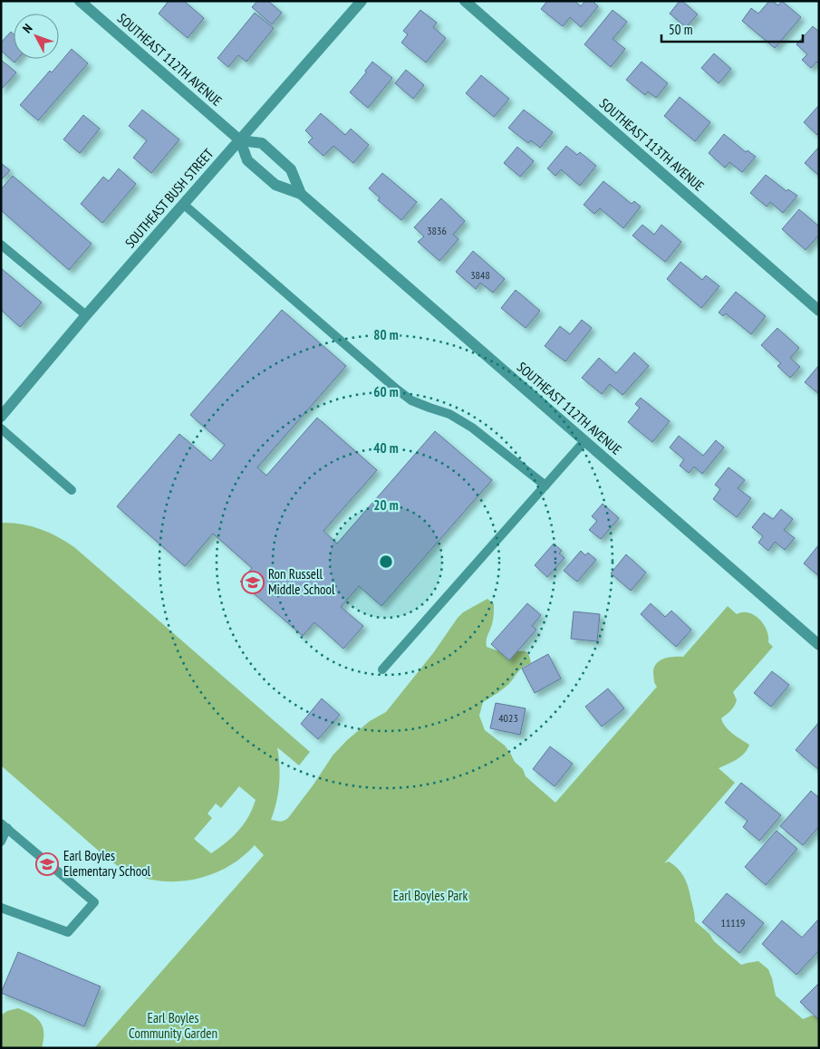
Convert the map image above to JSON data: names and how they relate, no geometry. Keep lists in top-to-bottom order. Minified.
{"streets":{"street":["SOUTHEAST 112TH AVENUE","SOUTHEAST 113TH AVENUE","SOUTHEAST BUSH STREET"]},"crossings":[["SOUTHEAST 112TH AVENUE","SOUTHEAST BUSH STREET"]],"parks":["Earl Boyles Park","Earl Boyles Community Garden"],"places":{"school or university":["Ron Russell Middle School","Earl Boyles Elementary School"]},"house_numbers":["3836","3848","4023","11119"],"scale_bar":"50 m","north":"top left","rings":["80 m","60 m","40 m","20 m"]}
